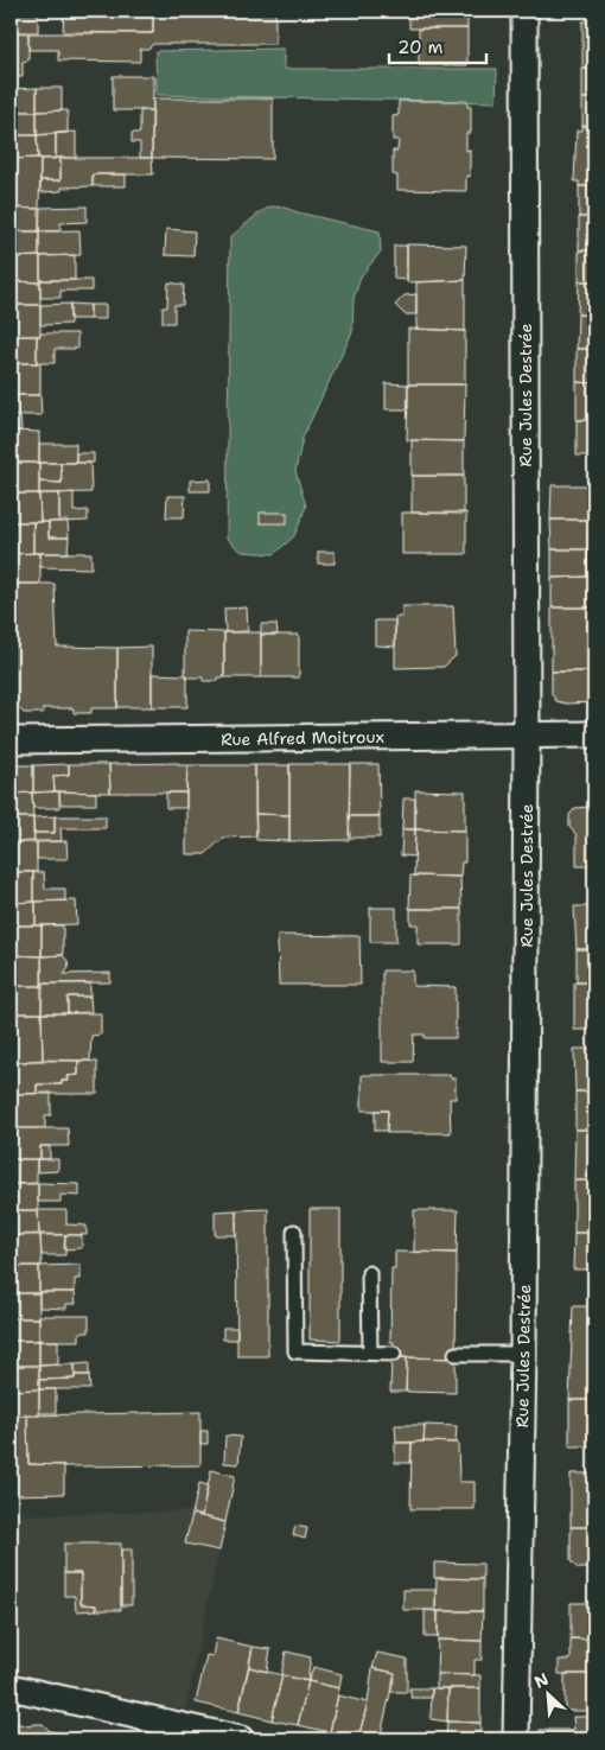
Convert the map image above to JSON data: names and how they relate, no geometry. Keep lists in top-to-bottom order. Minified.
{"streets":{"street":["Rue Jules Destrée","Rue Alfred Moitroux"]},"crossings":[["Rue Jules Destrée","Rue Alfred Moitroux"]],"scale_bar":"20 m","north":"top left"}
